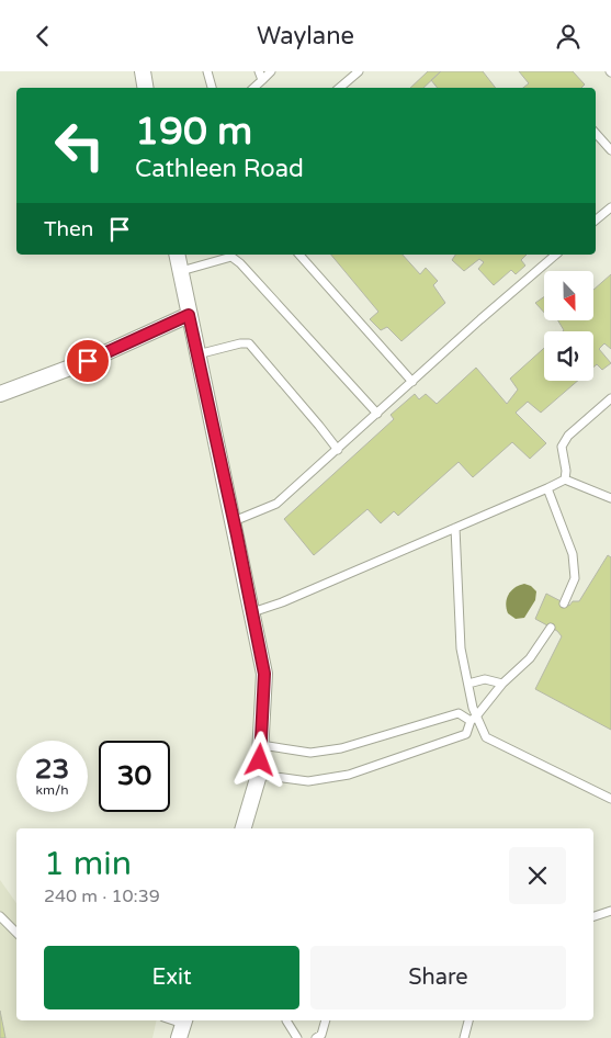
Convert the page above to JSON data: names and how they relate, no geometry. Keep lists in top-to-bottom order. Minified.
{"north":"bottom","page":{"header":"Waylane","turn":["190 m","Cathleen Road"],"then":"Then","speed":"23 km/h","limit":"30","heading":["1 min","240 m · 10:39"],"buttons":["Exit","Share"]}}
